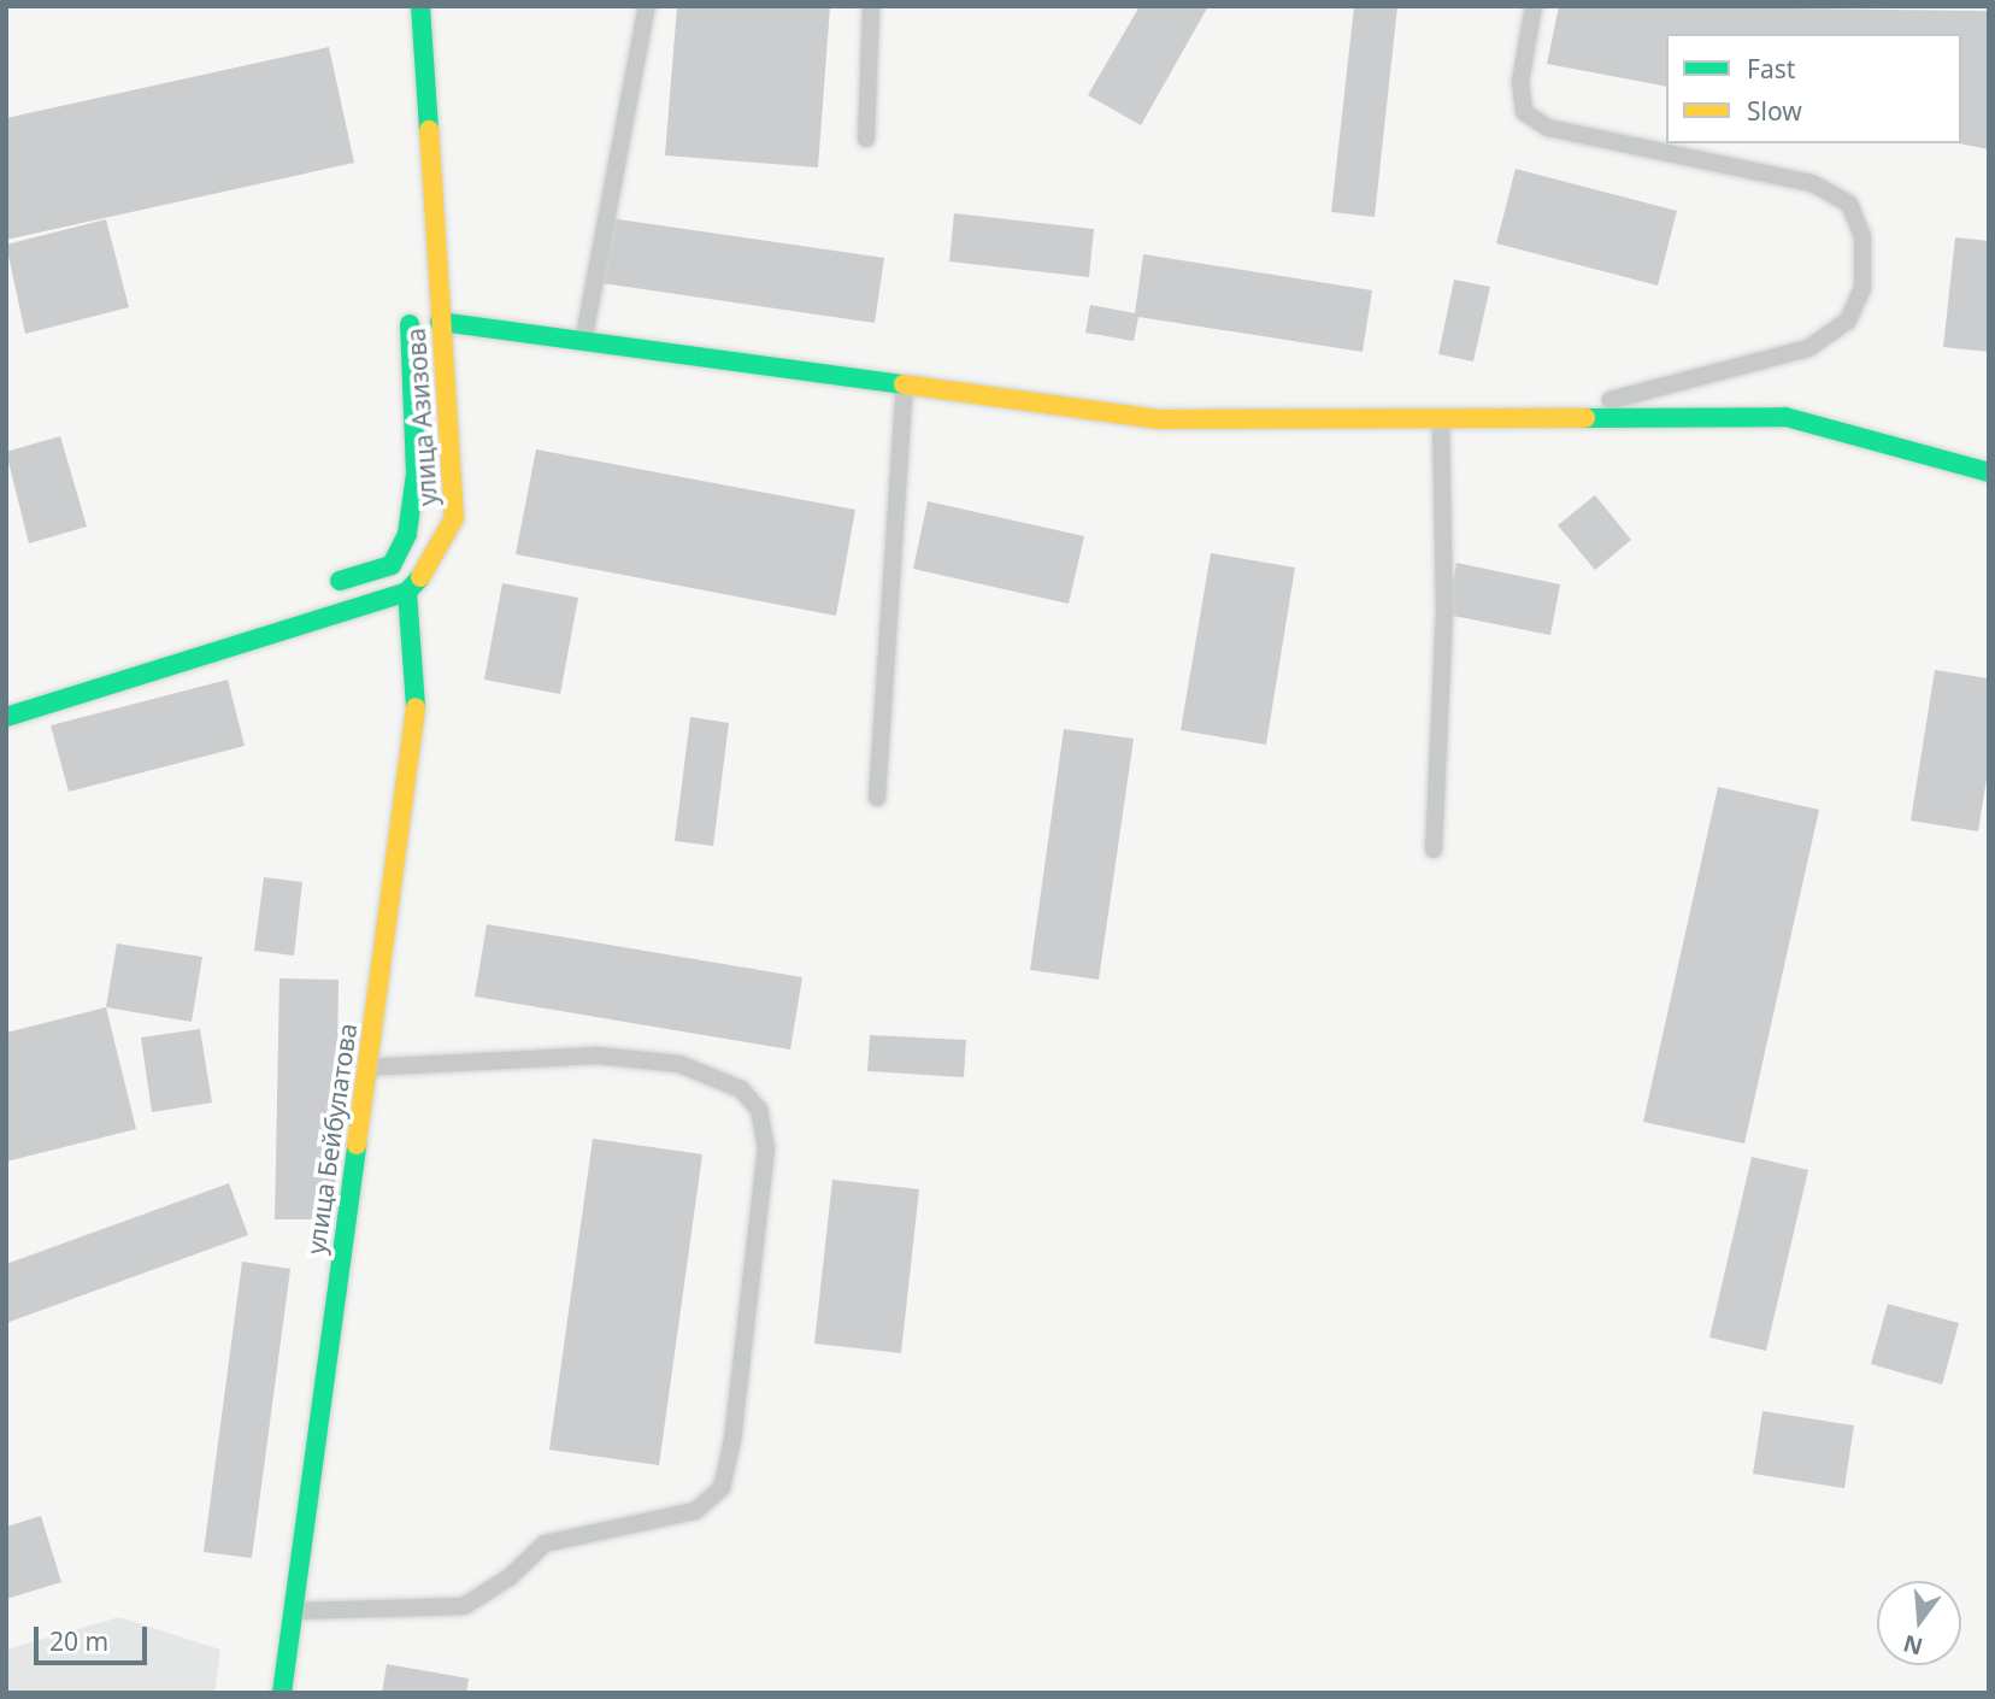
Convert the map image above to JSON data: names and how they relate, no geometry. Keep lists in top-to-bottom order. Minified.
{"streets":{"street":["улица Азизова","улица Бейбулатова"]},"crossings":[["улица Азизова","улица Бейбулатова"]],"legend":["Fast","Slow"],"scale_bar":"20 m","north":"bottom"}
